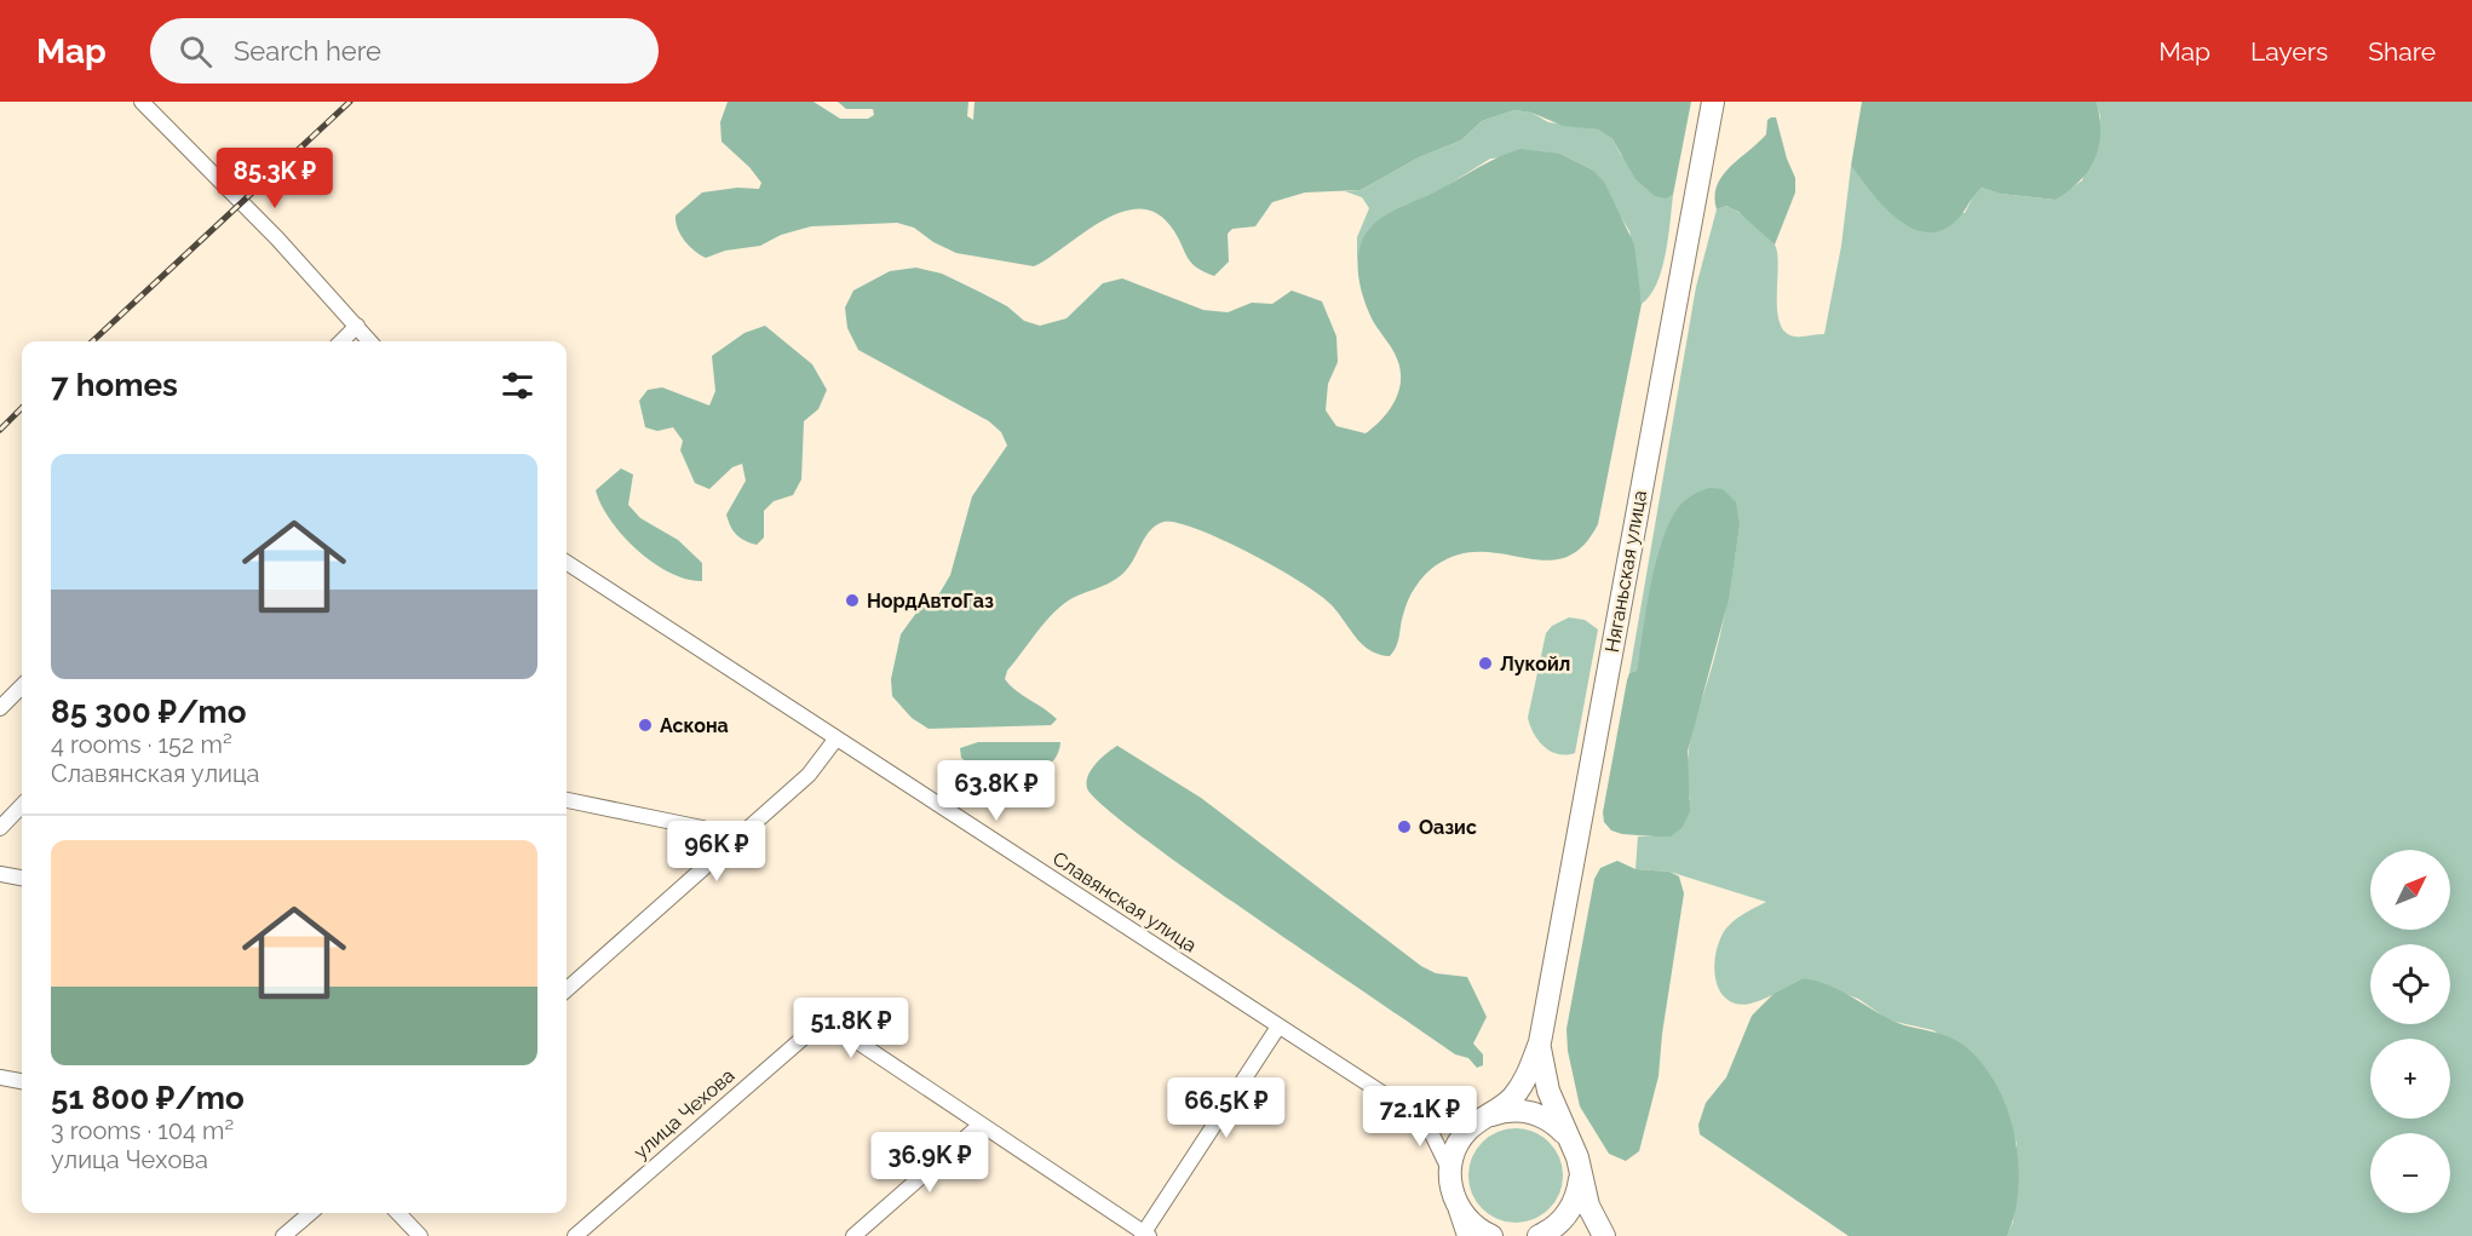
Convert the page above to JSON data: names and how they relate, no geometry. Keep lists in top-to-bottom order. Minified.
{"streets":{"highway":["Няганьская улица"],"street":["Славянская улица","улица Чехова"]},"places":["НордАвтоГаз","Лукойл","Аскона","Оазис"],"north":"top right","page":{"header":"Map","search":"Search here","nav":["Map","Layers","Share"],"price":["85.3K ₽","63.8K ₽","96K ₽","51.8K ₽","66.5K ₽","72.1K ₽","36.9K ₽"],"heading":"7 homes","list":[{"name":"85 300 ₽/mo","note":"4 rooms · 152 m² · Славянская улица"},{"name":"51 800 ₽/mo","note":"3 rooms · 104 m² · улица Чехова"}],"map_buttons":["+","−"]}}
